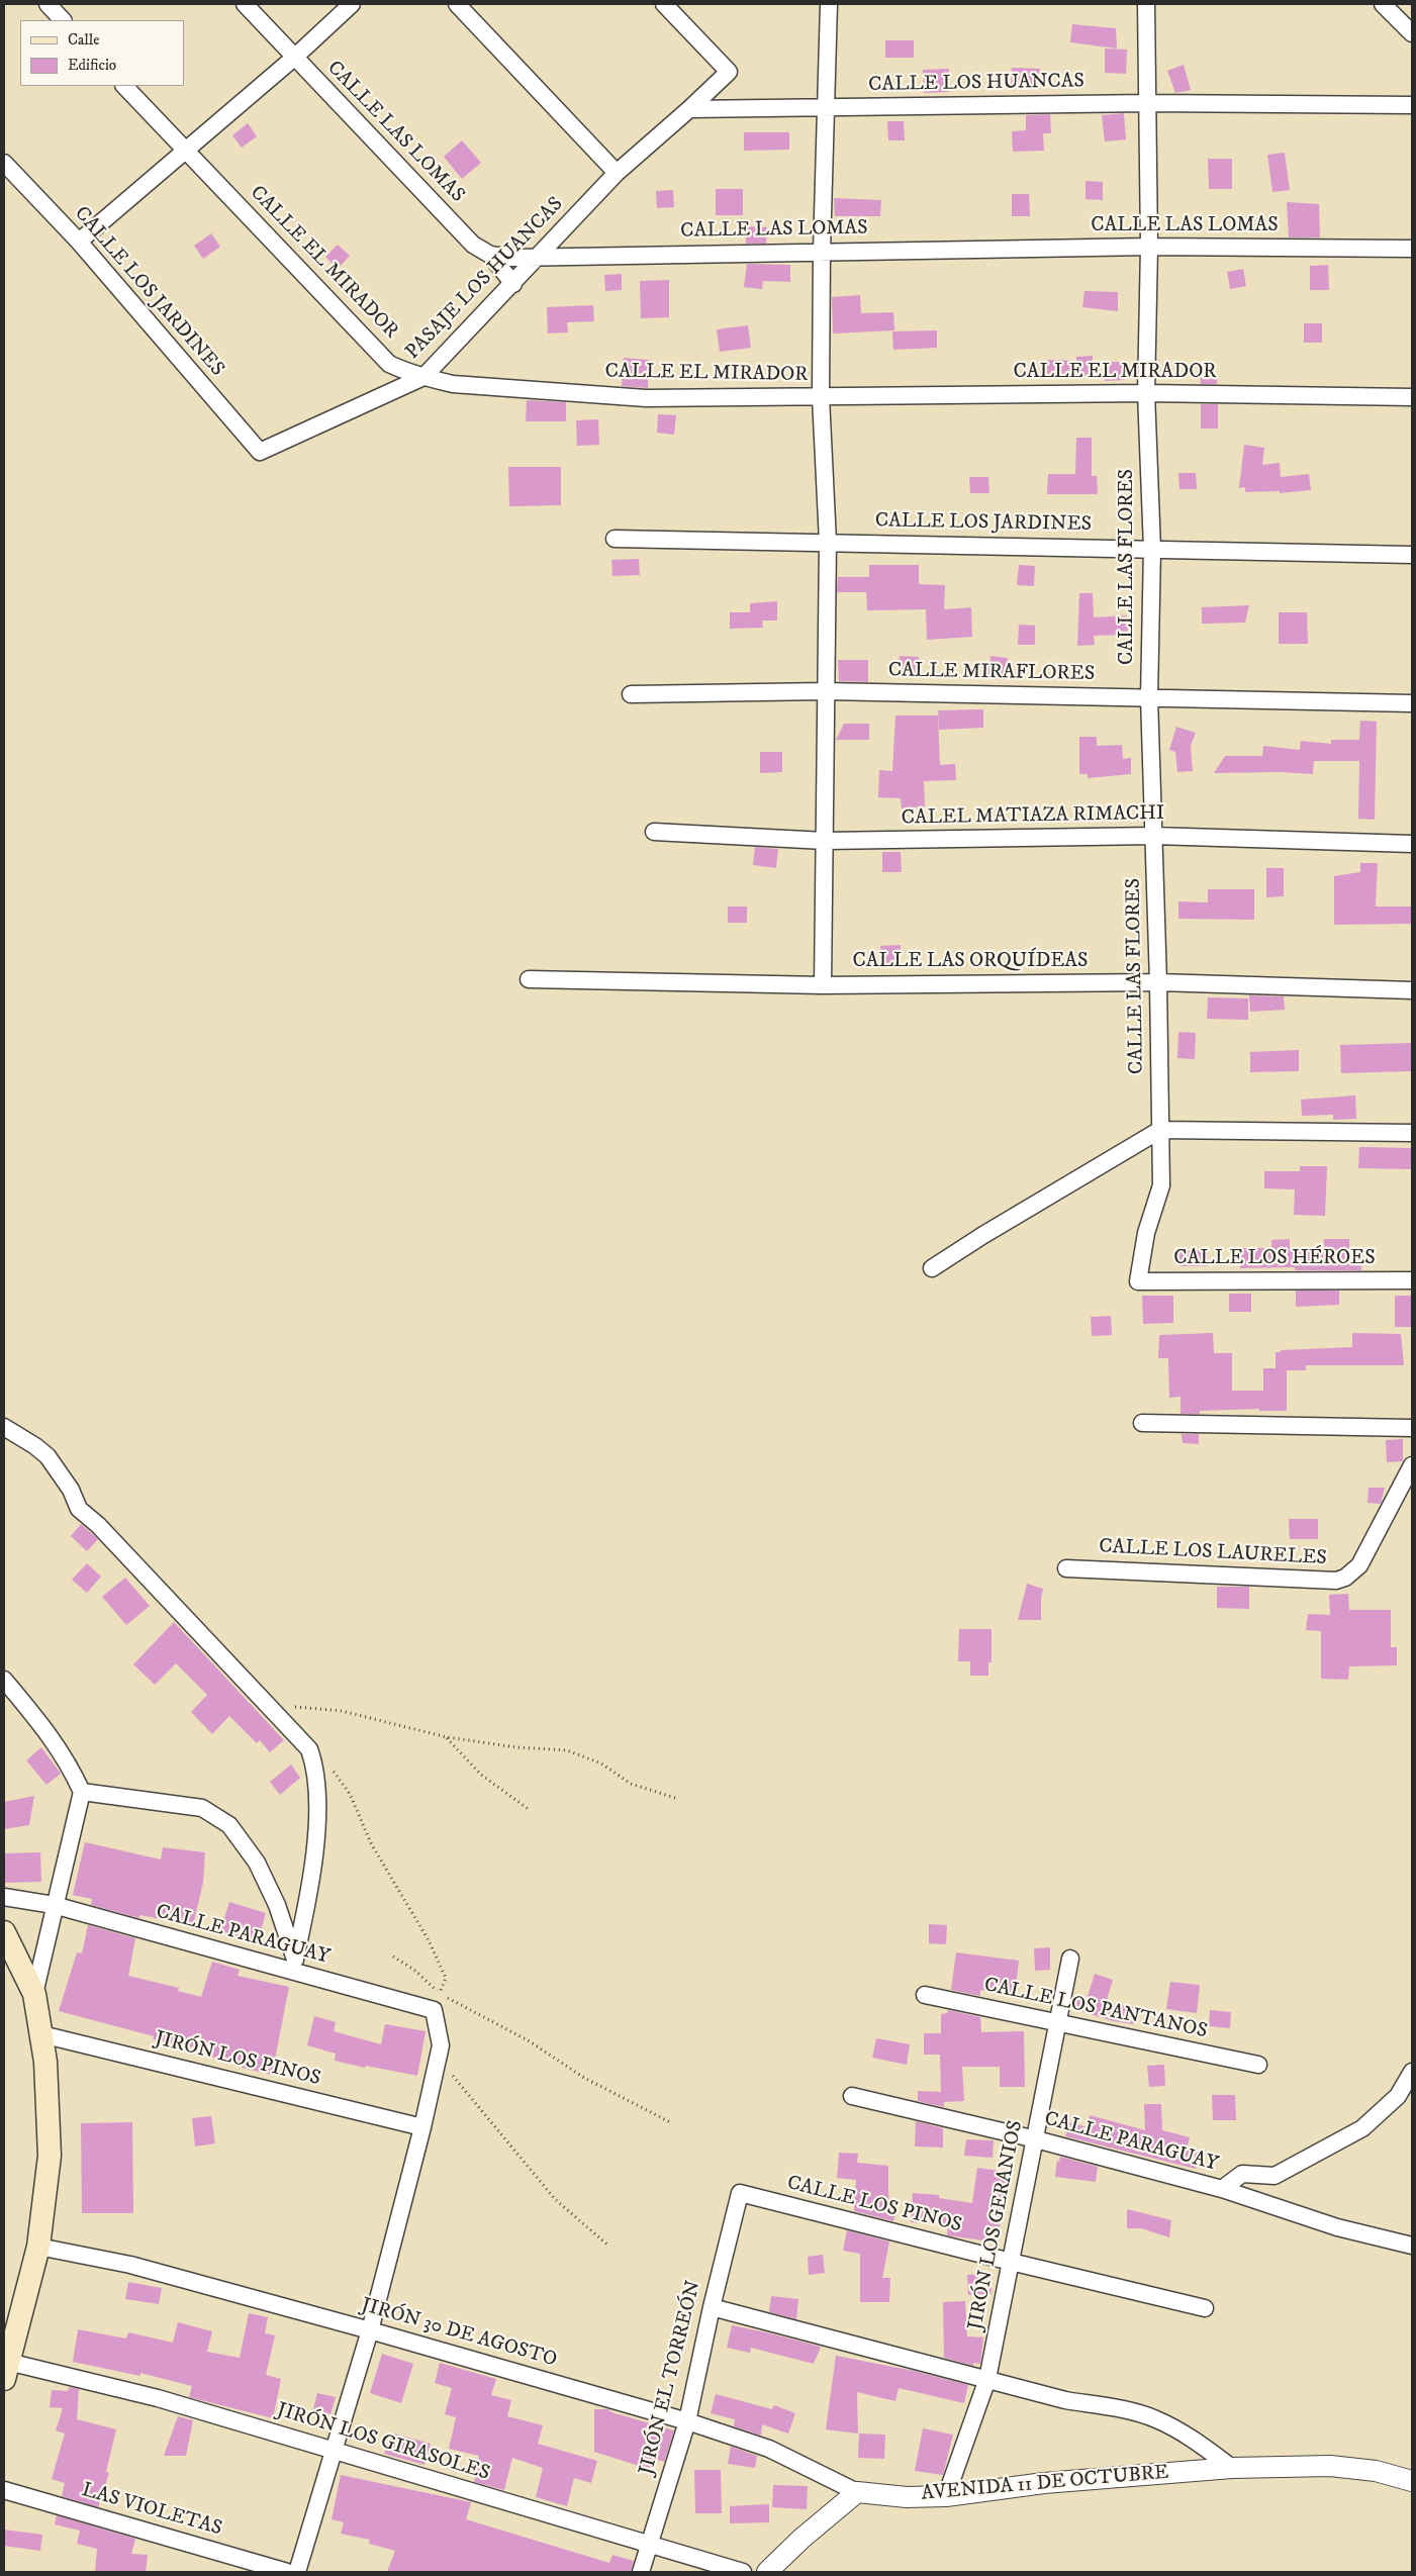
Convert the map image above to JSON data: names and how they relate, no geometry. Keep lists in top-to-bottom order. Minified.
{"streets":{"street":["CALLE LOS HUANCAS","CALLE LAS LOMAS","CALLE EL MIRADOR","PASAJE LOS HUANCAS","CALLE LOS JARDINES","CALLE LAS FLORES","CALLE MIRAFLORES","CALEL MATIAZA RIMACHI","CALLE LAS ORQUÍDEAS","CALLE LOS HÉROES","CALLE LOS LAURELES","CALLE PARAGUAY","CALLE LOS PANTANOS","JIRÓN LOS PINOS","CALLE LOS PINOS","JIRÓN LOS GERANIOS","JIRÓN 30 DE AGOSTO","JIRÓN EL TORREÓN","JIRÓN LOS GIRASOLES","AVENIDA 11 DE OCTUBRE","LAS VIOLETAS"]},"crossings":[["CALLE LOS HUANCAS","PASAJE LOS HUANCAS"],["CALLE LOS HUANCAS","CALLE LAS FLORES"],["CALLE LAS LOMAS","PASAJE LOS HUANCAS"],["CALLE LAS LOMAS","CALLE LAS FLORES"],["CALLE EL MIRADOR","PASAJE LOS HUANCAS"],["CALLE EL MIRADOR","CALLE LAS FLORES"],["PASAJE LOS HUANCAS","CALLE LOS JARDINES"],["CALLE LOS JARDINES","CALLE LAS FLORES"],["CALLE LAS FLORES","CALLE MIRAFLORES"],["CALLE LAS FLORES","CALEL MATIAZA RIMACHI"],["CALLE LAS FLORES","CALLE LAS ORQUÍDEAS"],["CALLE LAS FLORES","CALLE LOS HÉROES"],["CALLE PARAGUAY","JIRÓN LOS GERANIOS"],["CALLE LOS PANTANOS","JIRÓN LOS GERANIOS"],["CALLE LOS PINOS","JIRÓN LOS GERANIOS"],["CALLE LOS PINOS","JIRÓN EL TORREÓN"],["JIRÓN LOS GERANIOS","AVENIDA 11 DE OCTUBRE"],["JIRÓN 30 DE AGOSTO","JIRÓN EL TORREÓN"],["JIRÓN 30 DE AGOSTO","AVENIDA 11 DE OCTUBRE"],["JIRÓN EL TORREÓN","JIRÓN LOS GIRASOLES"]],"legend":["Calle","Edificio"]}
